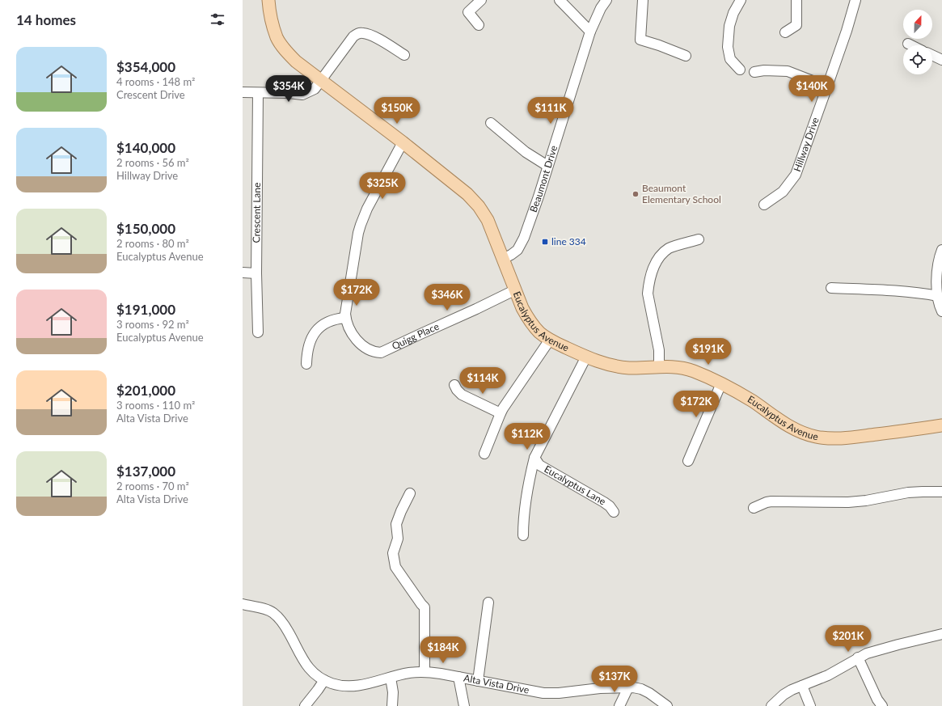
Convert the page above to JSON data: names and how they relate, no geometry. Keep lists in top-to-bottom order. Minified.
{"streets":{"main road":["Eucalyptus Avenue"],"street":["Hillway Drive","Beaumont Drive","Crescent Lane","Quigg Place","Eucalyptus Lane","Alta Vista Drive"]},"crossings":[["Beaumont Drive","Eucalyptus Avenue"],["Eucalyptus Avenue","Quigg Place"]],"places":{"other":["Beaumont Elementary School"],"transit":["line 334"]},"north":"top","page":{"heading":"14 homes","list":[{"name":"$354,000","note":"4 rooms · 148 m² · Crescent Drive"},{"name":"$140,000","note":"2 rooms · 56 m² · Hillway Drive"},{"name":"$150,000","note":"2 rooms · 80 m² · Eucalyptus Avenue"},{"name":"$191,000","note":"3 rooms · 92 m² · Eucalyptus Avenue"},{"name":"$201,000","note":"3 rooms · 110 m² · Alta Vista Drive"},{"name":"$137,000","note":"2 rooms · 70 m² · Alta Vista Drive"}],"price":["$354K","$140K","$150K","$111K","$325K","$172K","$346K","$191K","$114K","$172K","$112K","$201K","$184K","$137K"]}}
